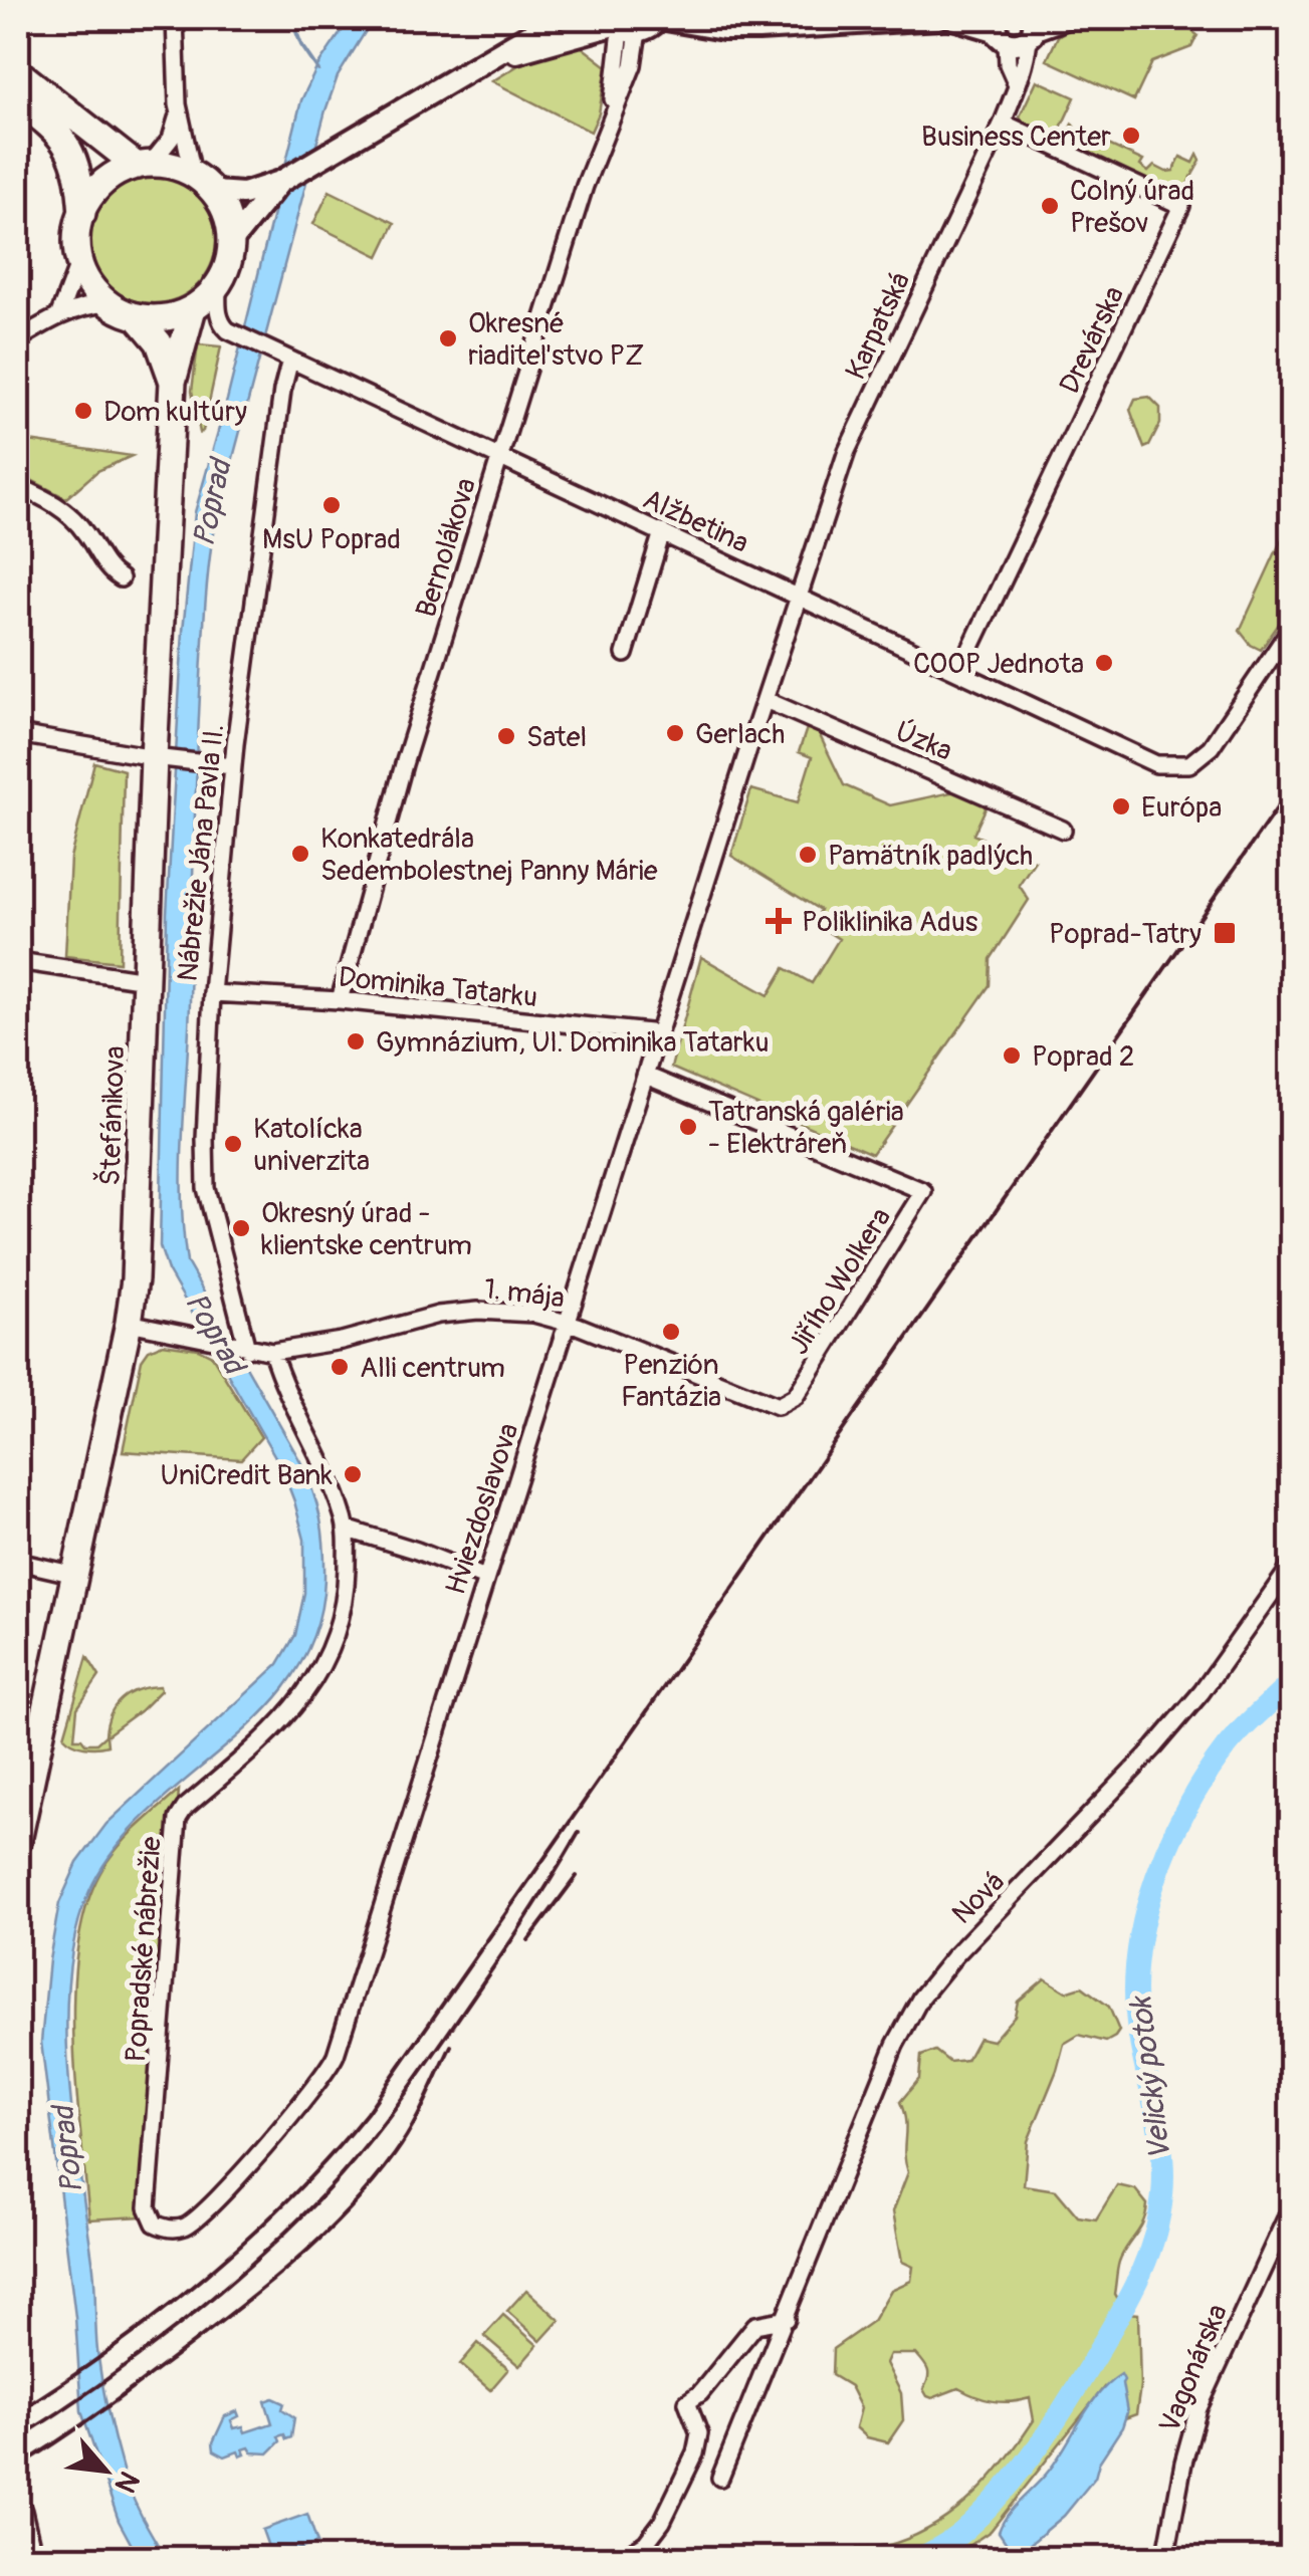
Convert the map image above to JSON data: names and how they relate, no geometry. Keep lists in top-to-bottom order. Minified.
{"streets":{"main road":["Štefánikova"],"street":["Karpatská","Drevárska","Alžbetina","Bernolákova","Úzka","Nábrežie Jána Pavla II.","Dominika Tatarku","Jiřího Wolkera","1. mája","Hviezdoslavova","Nová","Popradské nábrežie","Vagonárska"]},"crossings":[["Karpatská","Drevárska"],["Karpatská","Alžbetina"],["Karpatská","Hviezdoslavova"],["Drevárska","Alžbetina"],["Alžbetina","Bernolákova"],["Alžbetina","Nábrežie Jána Pavla II."],["Alžbetina","Štefánikova"],["Alžbetina","Hviezdoslavova"],["Bernolákova","Dominika Tatarku"],["Úzka","Hviezdoslavova"],["Nábrežie Jána Pavla II.","Dominika Tatarku"],["Nábrežie Jána Pavla II.","1. mája"],["Dominika Tatarku","Hviezdoslavova"],["Štefánikova","1. mája"],["Jiřího Wolkera","1. mája"],["Jiřího Wolkera","Hviezdoslavova"],["1. mája","Hviezdoslavova"],["1. mája","Popradské nábrežie"],["Hviezdoslavova","Popradské nábrežie"]],"water":["Poprad","Velický potok"],"places":{"other":["Business Center","Colný úrad Prešov","Okresné riaditeľstvo PZ","Dom kultúry","MsU Poprad","COOP Jednota","Gerlach","Satel","Európa","Konkatedrála Sedembolestnej Panny Márie","Pamätník padlých","Gymnázium, Ul. Dominika Tatarku","Poprad 2","Tatranská galéria - Elektráreň","Katolícka univerzita","Okresný úrad - klientske centrum","Penzión Fantázia","Alli centrum","UniCredit Bank"],"health":["Poliklinika Adus"],"transit":["Poprad-Tatry"]},"north":"bottom right"}
